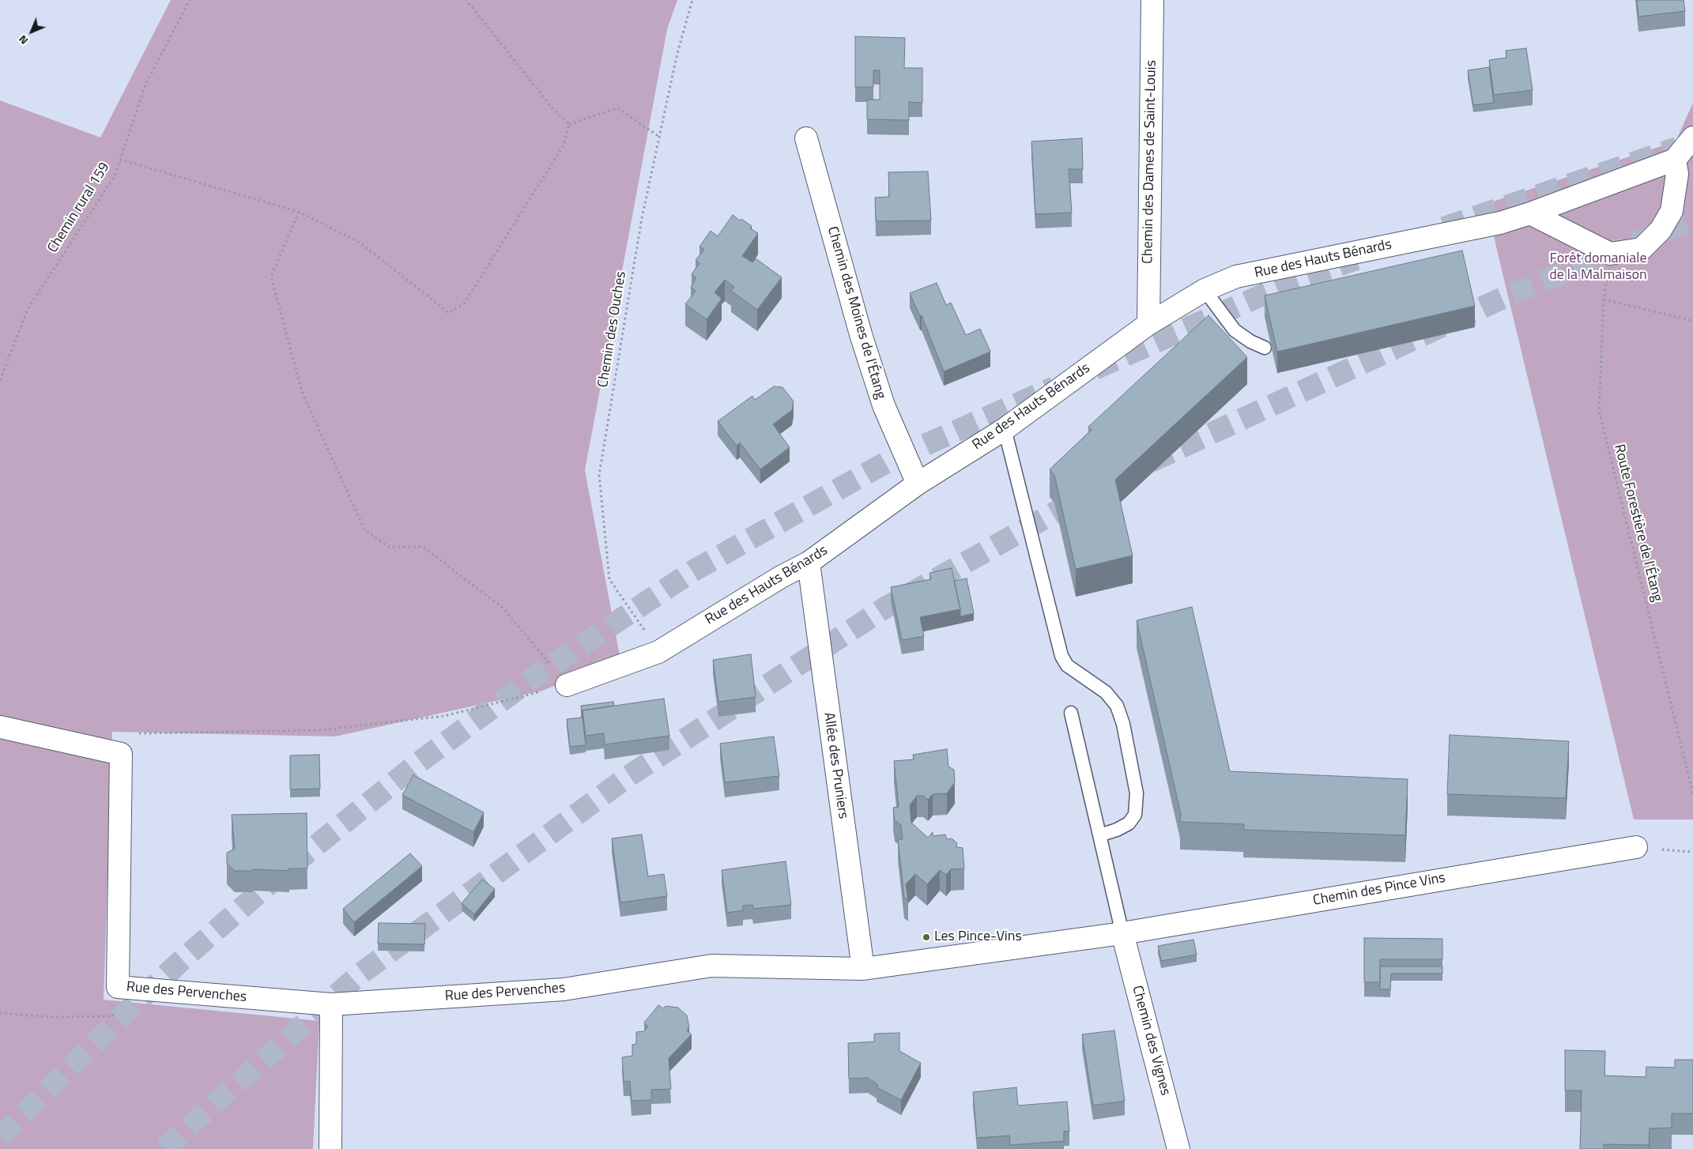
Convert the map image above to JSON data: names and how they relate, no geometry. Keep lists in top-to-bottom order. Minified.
{"streets":{"street":["Chemin des Dames de Saint-Louis","Rue des Hauts Bénards","Chemin des Moines de l'Étang","Allée des Pruniers","Chemin des Pince Vins","Rue des Pervenches","Chemin des Vignes"],"path":["Chemin rural 159","Chemin des Ouches","Route Forestière de l'Étang"]},"crossings":[["Chemin des Dames de Saint-Louis","Rue des Hauts Bénards"],["Rue des Hauts Bénards","Chemin des Moines de l'Étang"],["Rue des Hauts Bénards","Chemin des Ouches"],["Rue des Hauts Bénards","Allée des Pruniers"],["Allée des Pruniers","Rue des Pervenches"],["Chemin des Pince Vins","Rue des Pervenches"],["Chemin des Pince Vins","Chemin des Vignes"],["Rue des Pervenches","Chemin des Vignes"]],"parks":["Forêt domaniale de la Malmaison"],"places":["Les Pince-Vins"],"north":"bottom left"}
